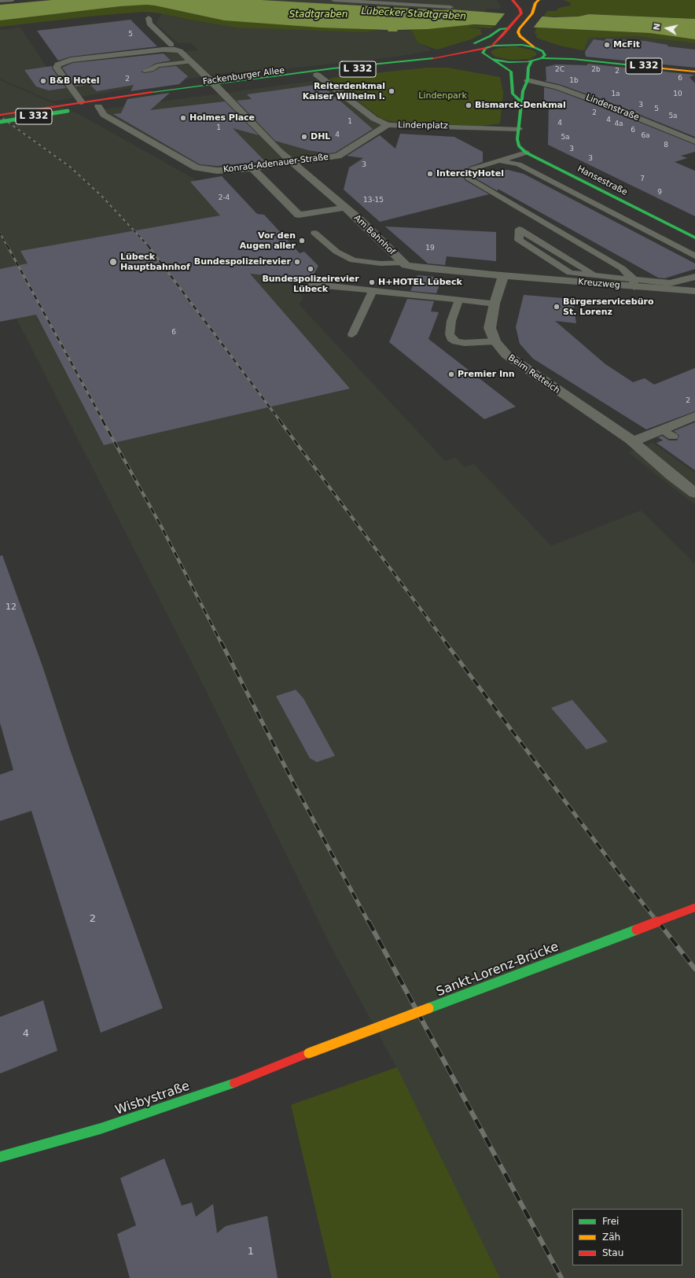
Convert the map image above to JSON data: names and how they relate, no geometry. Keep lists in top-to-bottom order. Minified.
{"streets":{"main road":["L 332","Fackenburger Allee","Hansestraße","Sankt-Lorenz-Brücke","Wisbystraße"],"street":["Lindenstraße","Lindenplatz","Konrad-Adenauer-Straße","Am Bahnhof","Kreuzweg","Beim Retteich"]},"crossings":[["L 332","Fackenburger Allee"],["Fackenburger Allee","Lindenplatz"],["Fackenburger Allee","Konrad-Adenauer-Straße"],["Fackenburger Allee","Am Bahnhof"],["Lindenplatz","Konrad-Adenauer-Straße"],["Lindenplatz","Hansestraße"],["Konrad-Adenauer-Straße","Am Bahnhof"],["Am Bahnhof","Kreuzweg"],["Am Bahnhof","Beim Retteich"],["Kreuzweg","Beim Retteich"],["Sankt-Lorenz-Brücke","Wisbystraße"]],"water":["Lübecker Stadtgraben","Stadtgraben"],"parks":["Lindenpark"],"places":["McFit","B&B Hotel","Reiterdenkmal Kaiser Wilhelm I.","Bismarck-Denkmal","Holmes Place","DHL","IntercityHotel","Vor den Augen aller","Lübeck Hauptbahnhof","Bundespolizeirevier","Bundespolizeirevier Lübeck","H+HOTEL Lübeck","Bürgerservicebüro St. Lorenz","Premier Inn"],"house_numbers":["5","2C","2b","2","6","2","1b","1a","10","3","5","2","5a","4","1","4","4a","1","6","4","6a","5a","8","3","3","3","7","9","2-4","13-15","19","6","2","12","2","4","1"],"legend":["Frei","Zäh","Stau"],"north":"left"}
